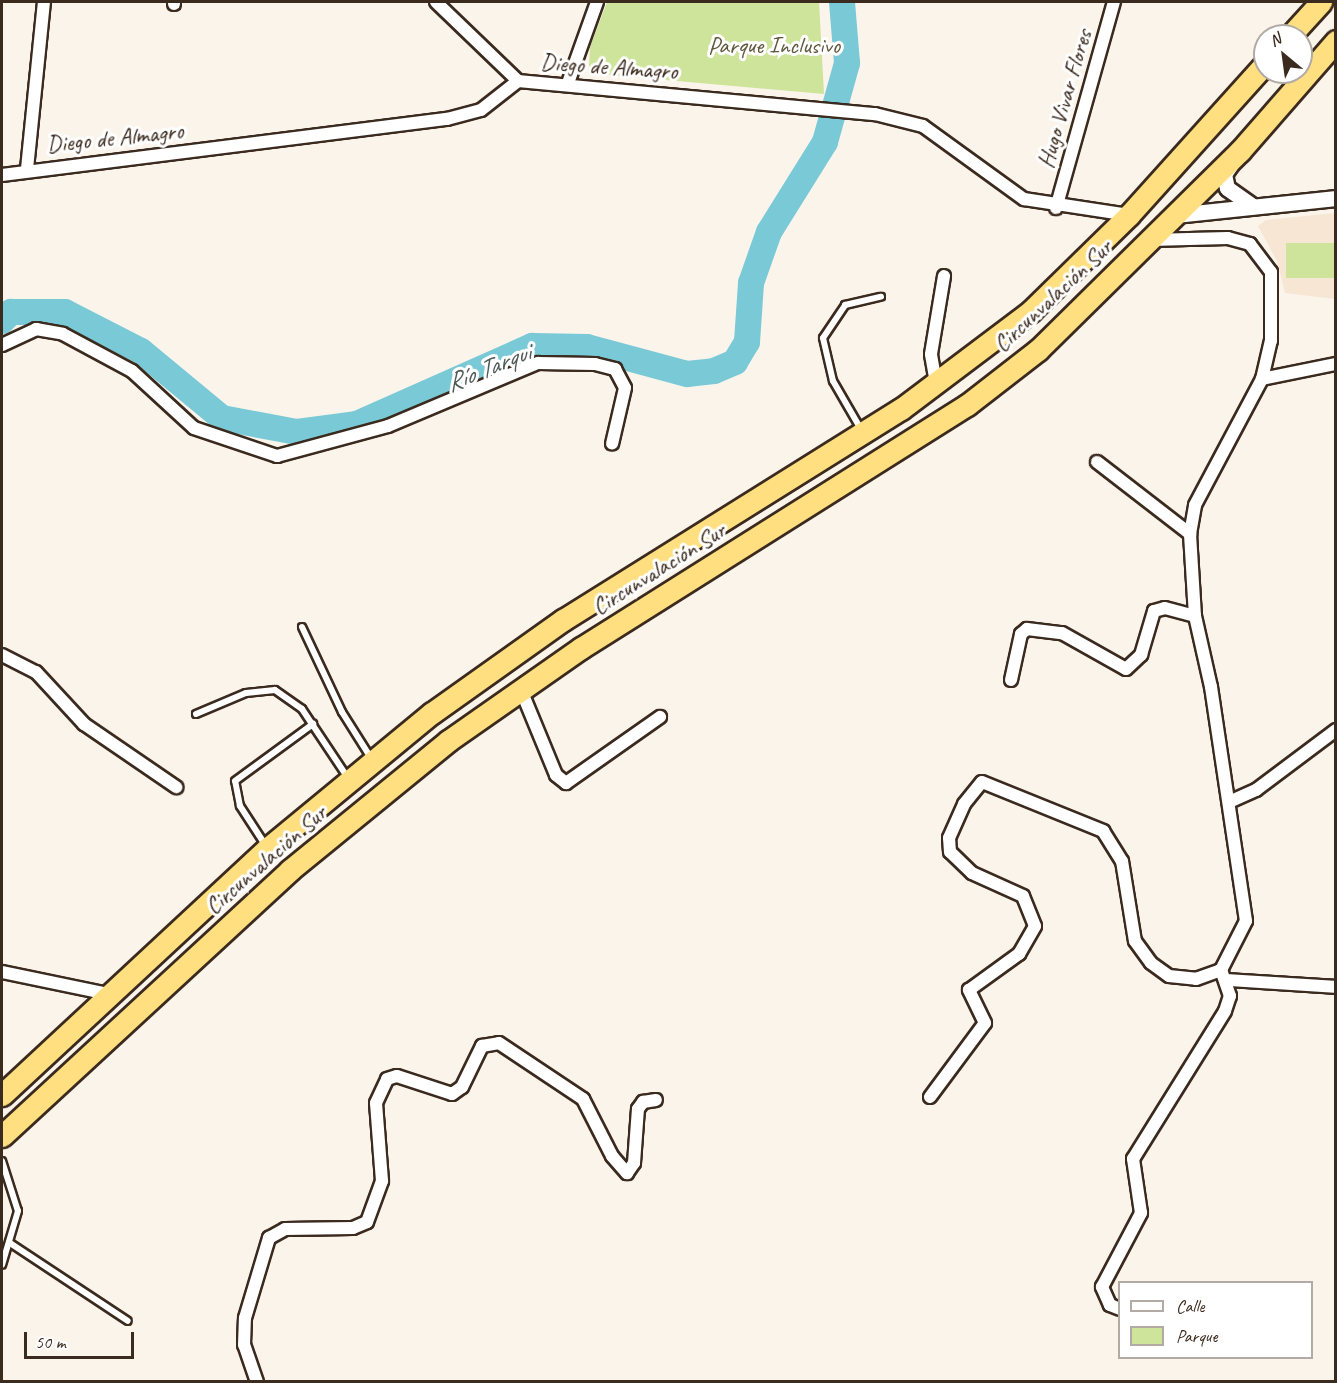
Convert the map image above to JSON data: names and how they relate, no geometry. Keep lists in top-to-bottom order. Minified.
{"streets":{"highway":["Circunvalación Sur"],"street":["Diego de Almagro","Hugo Vivar Flores"]},"crossings":[["Diego de Almagro","Hugo Vivar Flores"],["Diego de Almagro","Circunvalación Sur"]],"water":["Río Tarqui"],"parks":["Parque Inclusivo"],"legend":["Calle","Parque"],"scale_bar":"50 m","north":"top left"}
